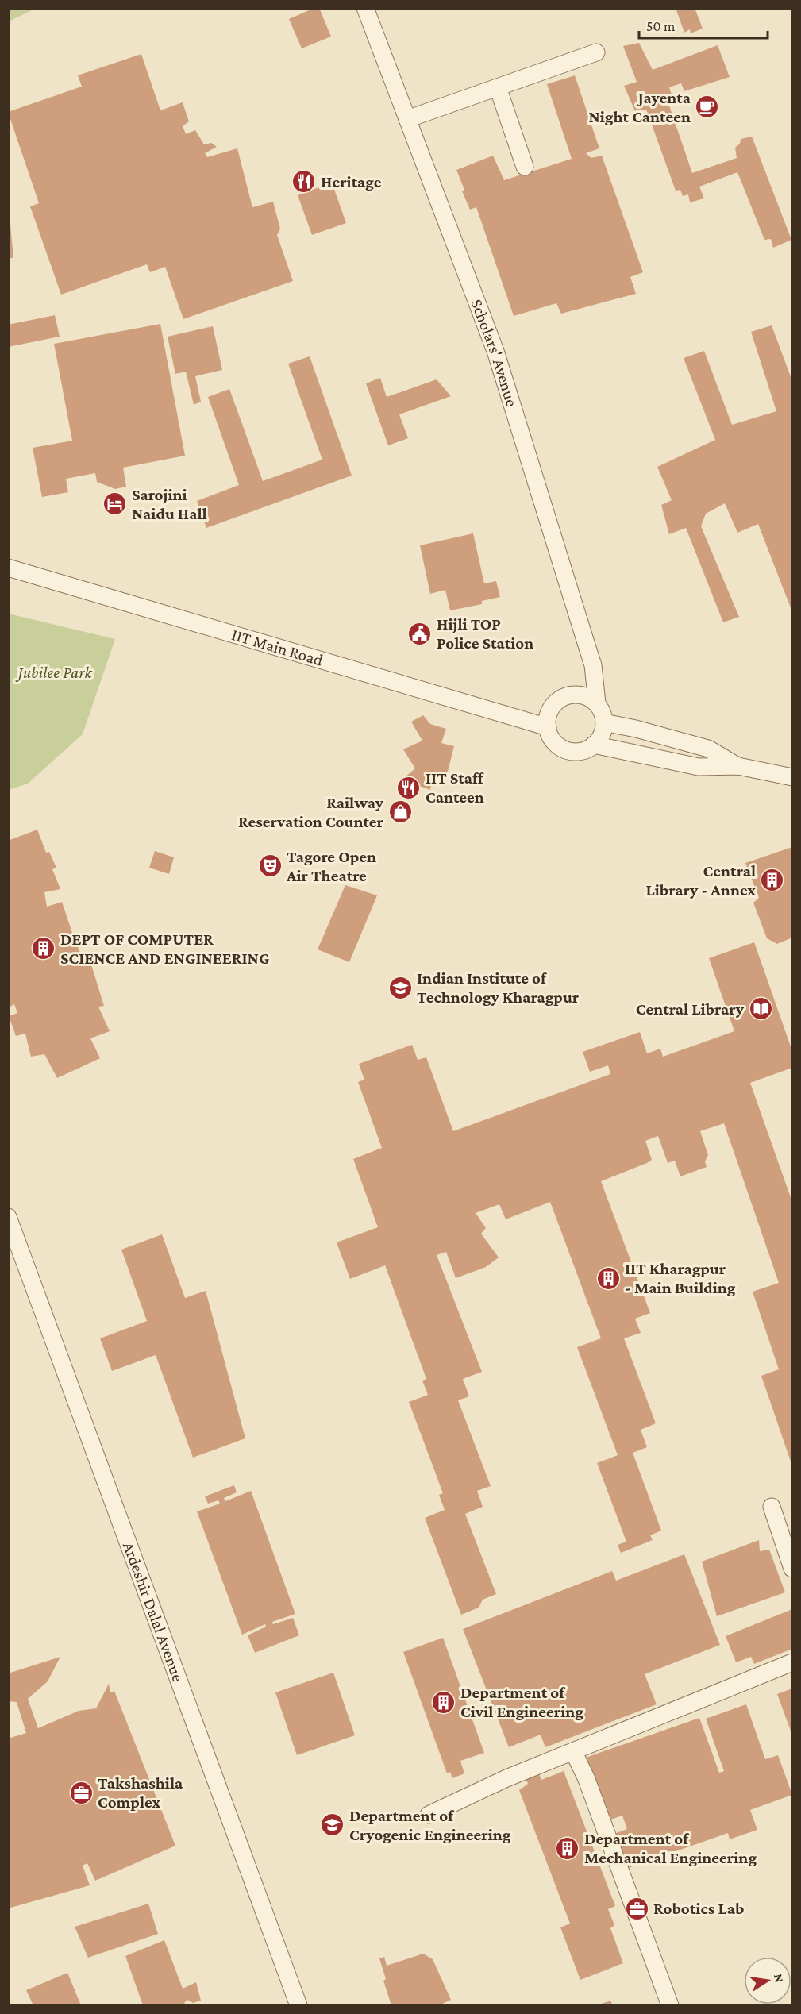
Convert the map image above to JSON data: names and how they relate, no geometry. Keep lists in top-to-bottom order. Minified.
{"streets":{"street":["Scholars' Avenue","IIT Main Road","Ardeshir Dalal Avenue"]},"crossings":[["Scholars' Avenue","IIT Main Road"]],"parks":["Jubilee Park"],"places":{"cafe":["Jayenta Night Canteen"],"restaurant":["Heritage","IIT Staff Canteen"],"hotel":["Sarojini Naidu Hall"],"public building":["Hijli TOP Police Station"],"shop":["Railway Reservation Counter"],"theatre":["Tagore Open Air Theatre"],"building":["Central Library - Annex","DEPT OF COMPUTER SCIENCE AND ENGINEERING","IIT Kharagpur - Main Building","Department of Civil Engineering","Department of Mechanical Engineering"],"school or university":["Indian Institute of Technology Kharagpur","Department of Cryogenic Engineering"],"library":["Central Library"],"office":["Takshashila Complex","Robotics Lab"]},"scale_bar":"50 m","north":"right"}
